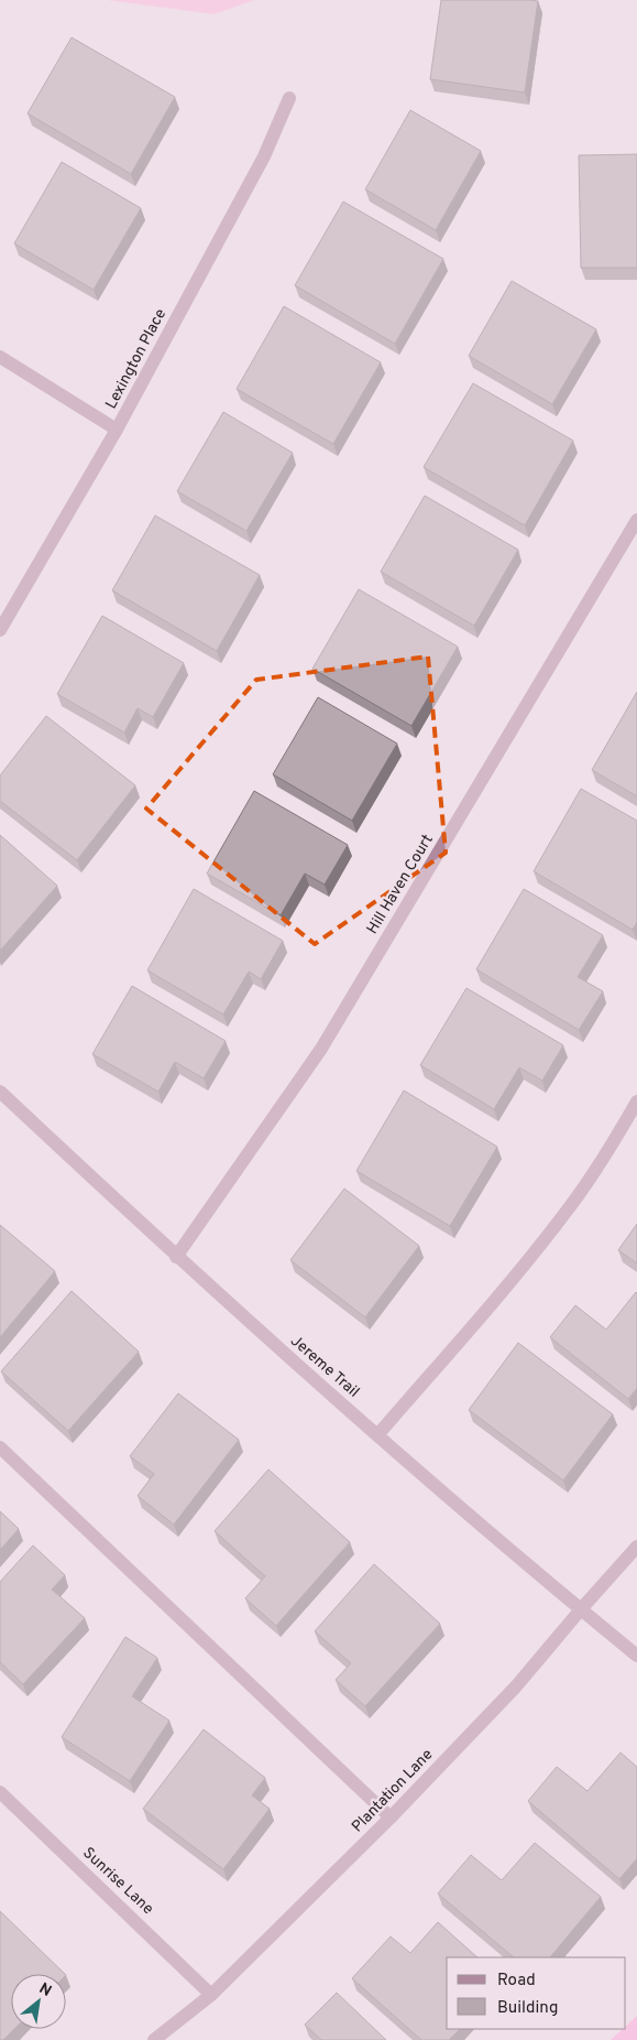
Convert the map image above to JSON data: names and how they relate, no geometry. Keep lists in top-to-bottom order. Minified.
{"streets":{"street":["Lexington Place","Hill Haven Court","Jereme Trail","Plantation Lane","Sunrise Lane"]},"crossings":[["Hill Haven Court","Jereme Trail"],["Jereme Trail","Plantation Lane"],["Plantation Lane","Sunrise Lane"]],"legend":["Road","Building"],"north":"top right"}
